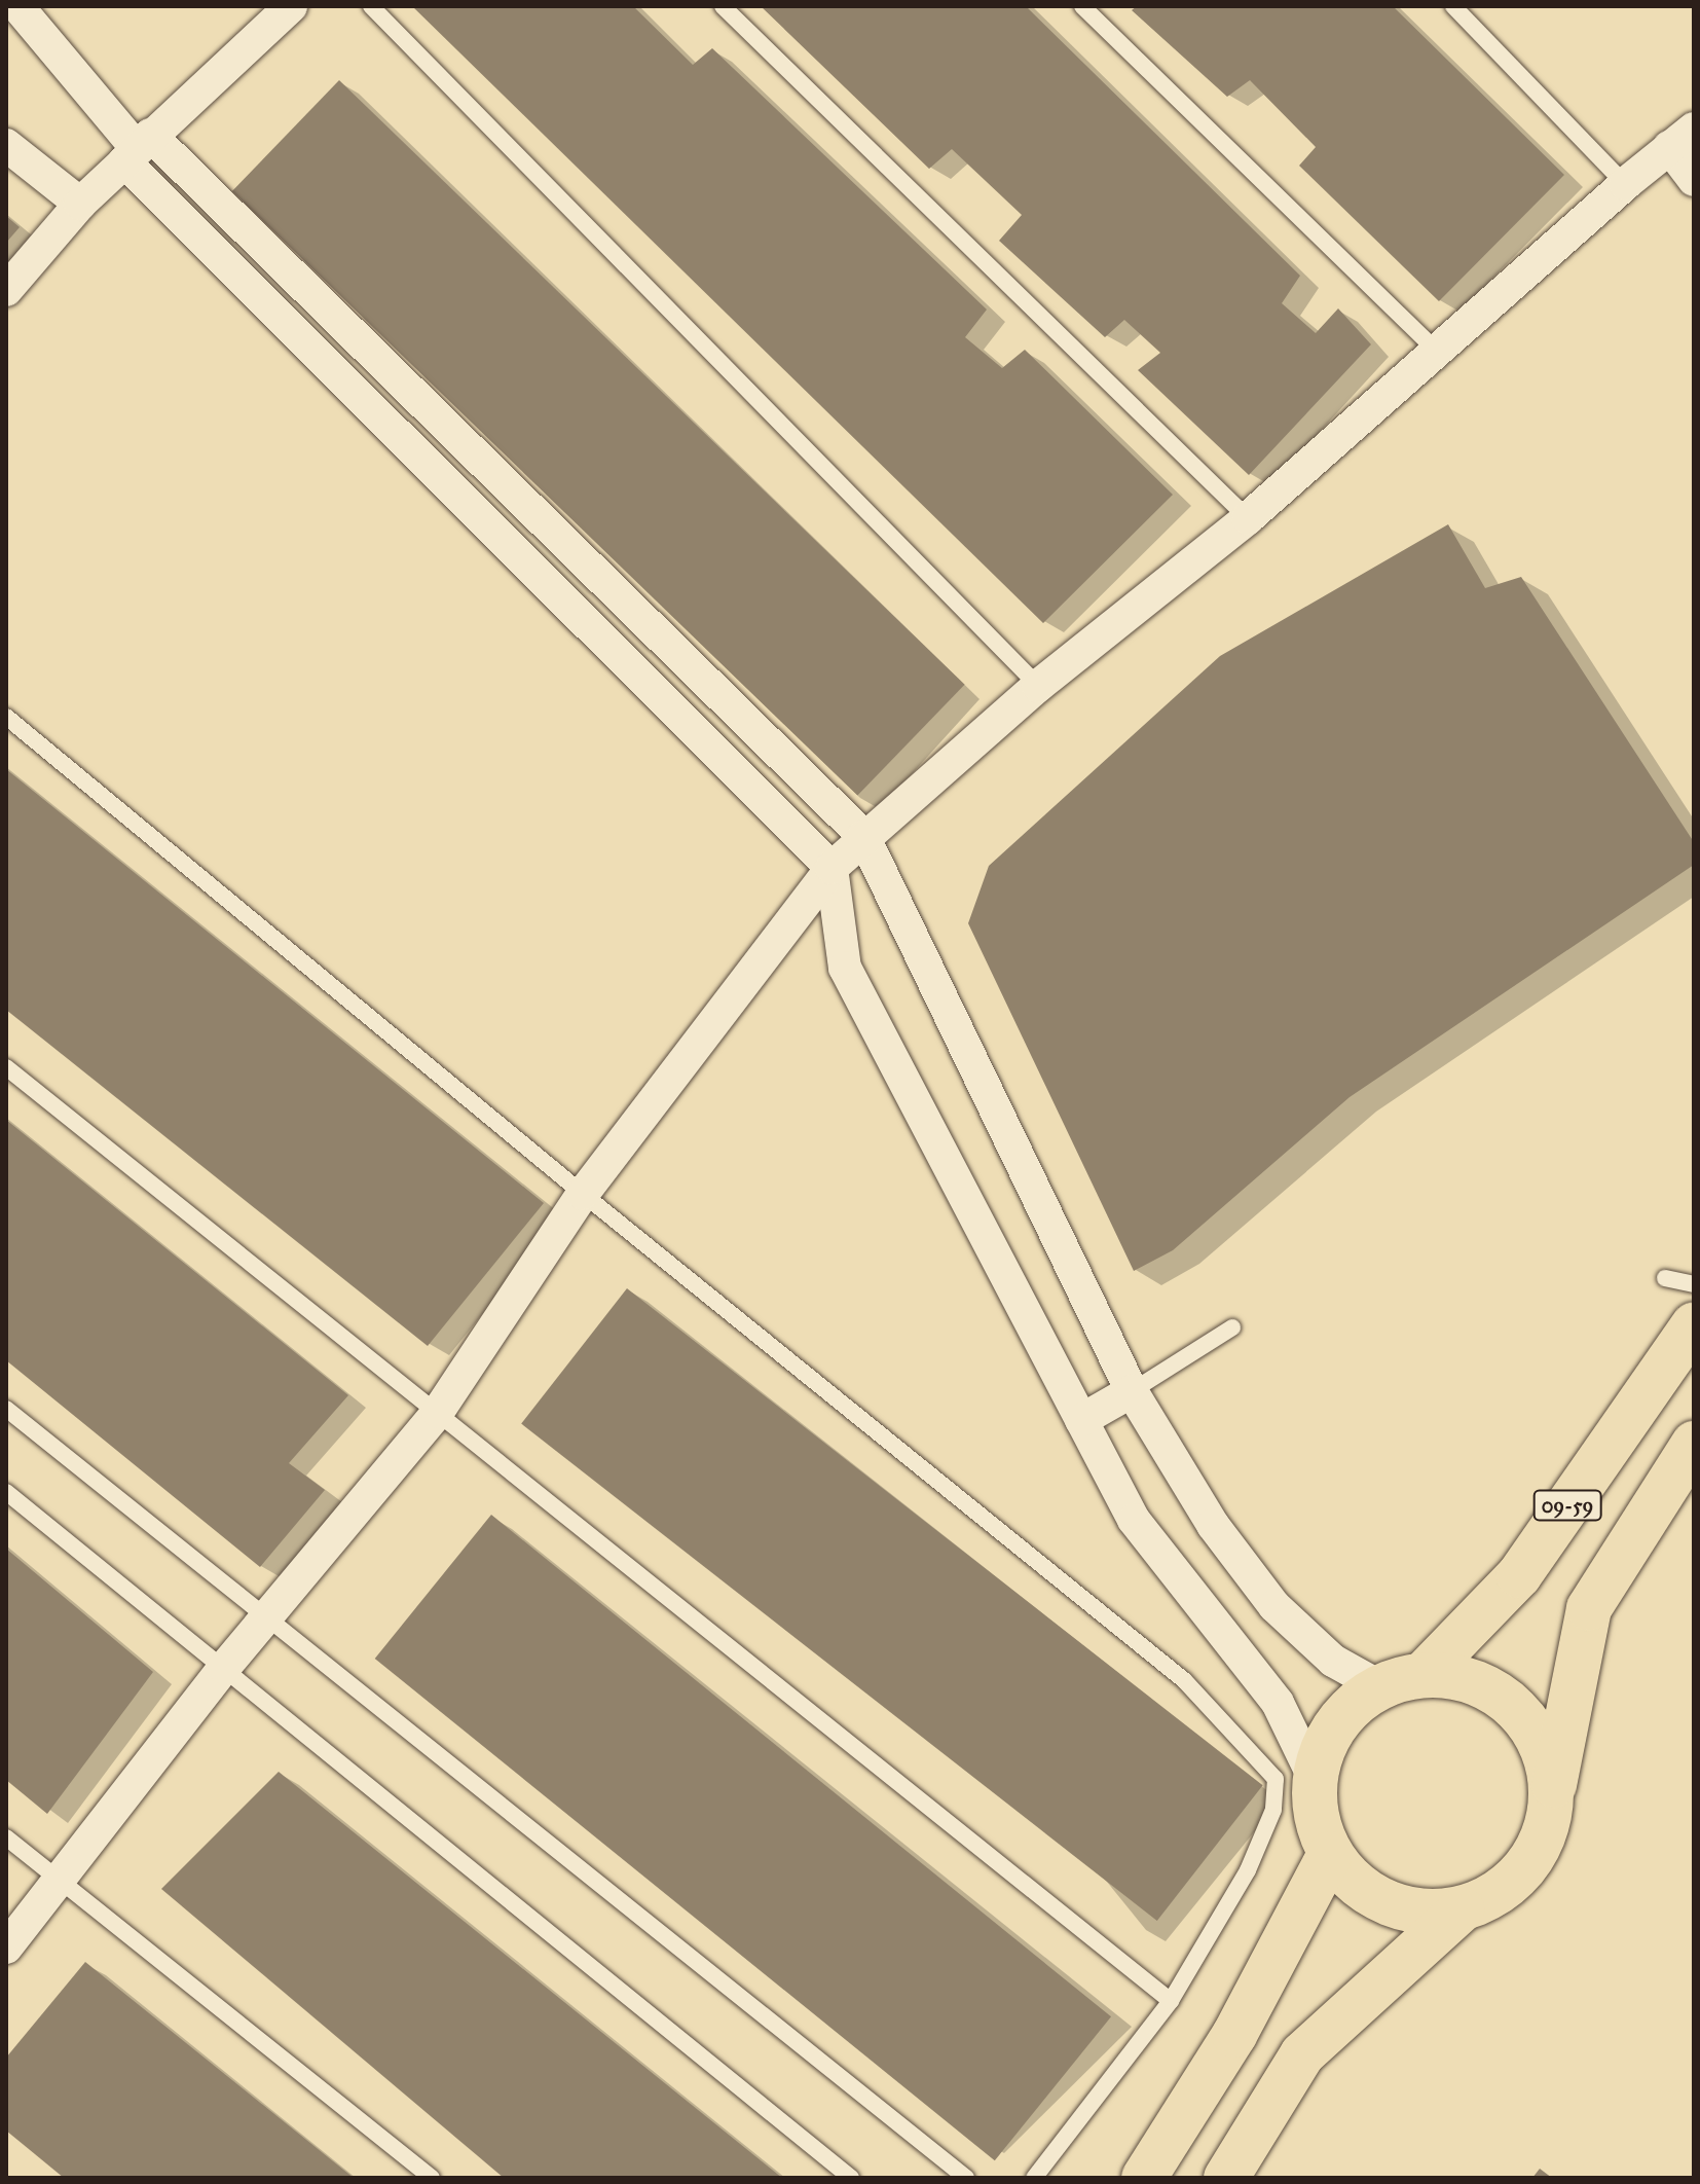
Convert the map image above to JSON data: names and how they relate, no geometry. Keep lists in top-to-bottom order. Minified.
{"streets":{"main road":["09-59"]}}
